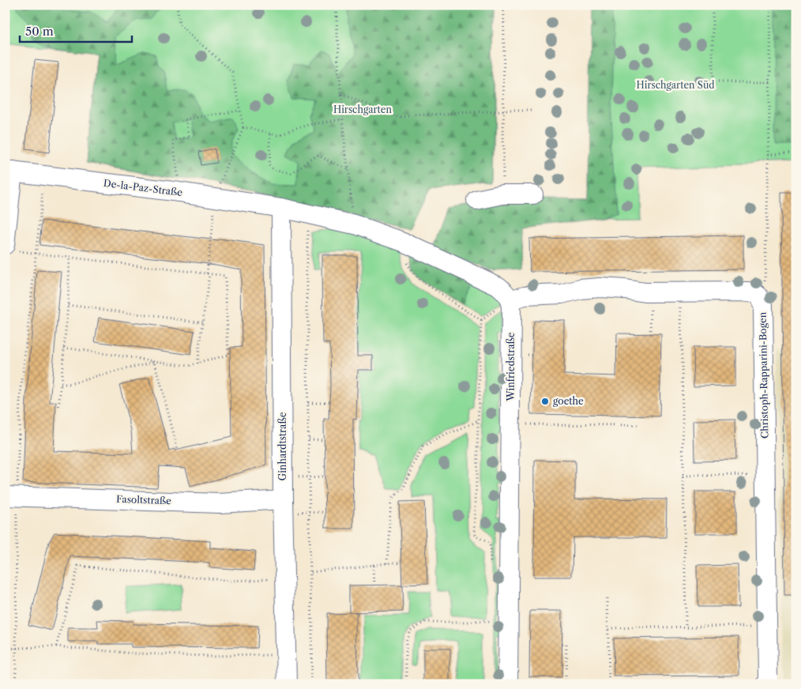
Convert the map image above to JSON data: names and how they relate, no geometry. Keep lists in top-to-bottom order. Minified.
{"streets":{"street":["De-la-Paz-Straße","Winfriedstraße","Christoph-Rapparini-Bogen","Ginhardtstraße","Fasoltstraße"]},"crossings":[["De-la-Paz-Straße","Ginhardtstraße"],["Ginhardtstraße","Fasoltstraße"]],"parks":["Hirschgarten Süd","Hirschgarten"],"places":["goethe"],"scale_bar":"50 m"}
